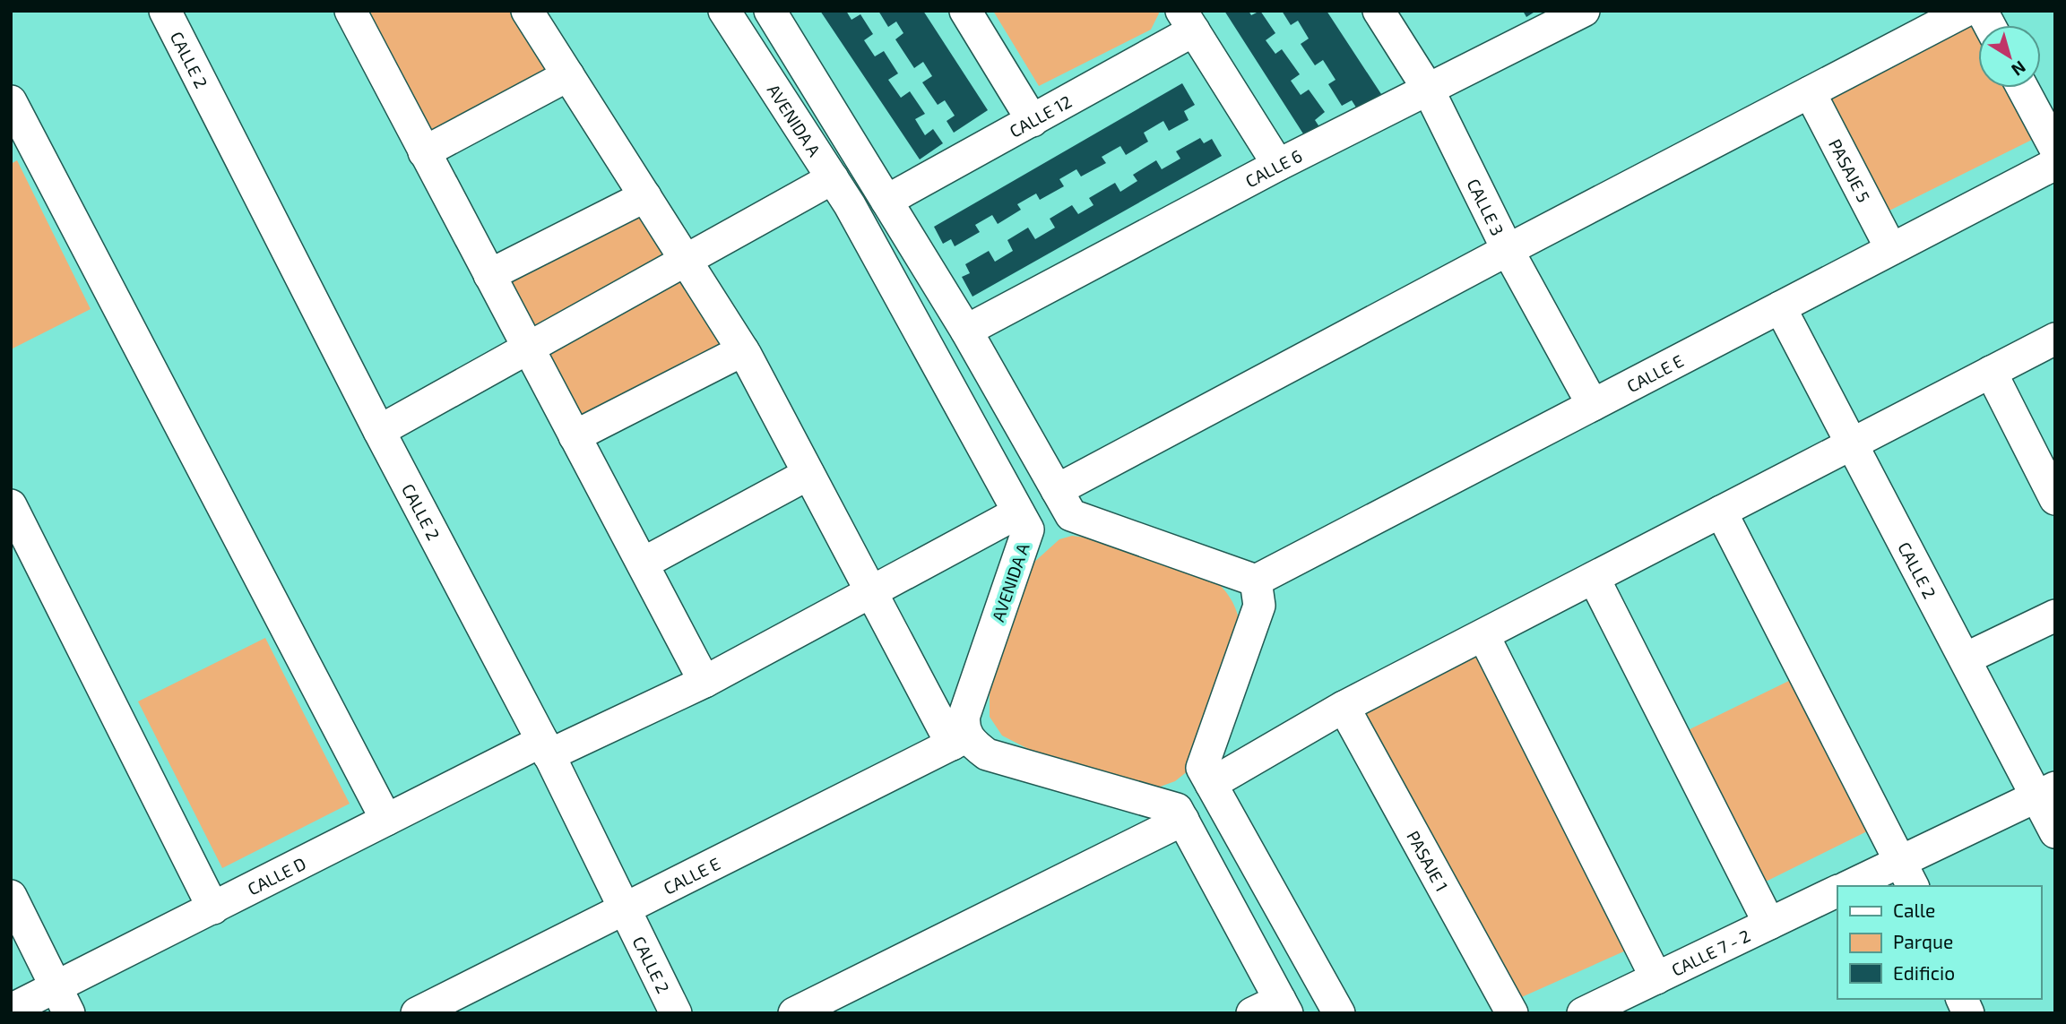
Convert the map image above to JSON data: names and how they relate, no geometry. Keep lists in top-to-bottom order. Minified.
{"streets":{"street":["CALLE 2","CALLE 12","AVENIDA A","CALLE 6","PASAJE 5","CALLE 3","CALLE E","PASAJE 1","CALLE D","CALLE 7 - 2"]},"crossings":[["CALLE 2","CALLE E"],["CALLE 2","CALLE D"],["CALLE 12","AVENIDA A"],["AVENIDA A","CALLE 6"],["AVENIDA A","CALLE E"],["AVENIDA A","CALLE D"],["CALLE 6","CALLE 3"],["PASAJE 5","CALLE E"],["CALLE 3","CALLE E"]],"legend":["Calle","Parque","Edificio"],"north":"bottom right"}
